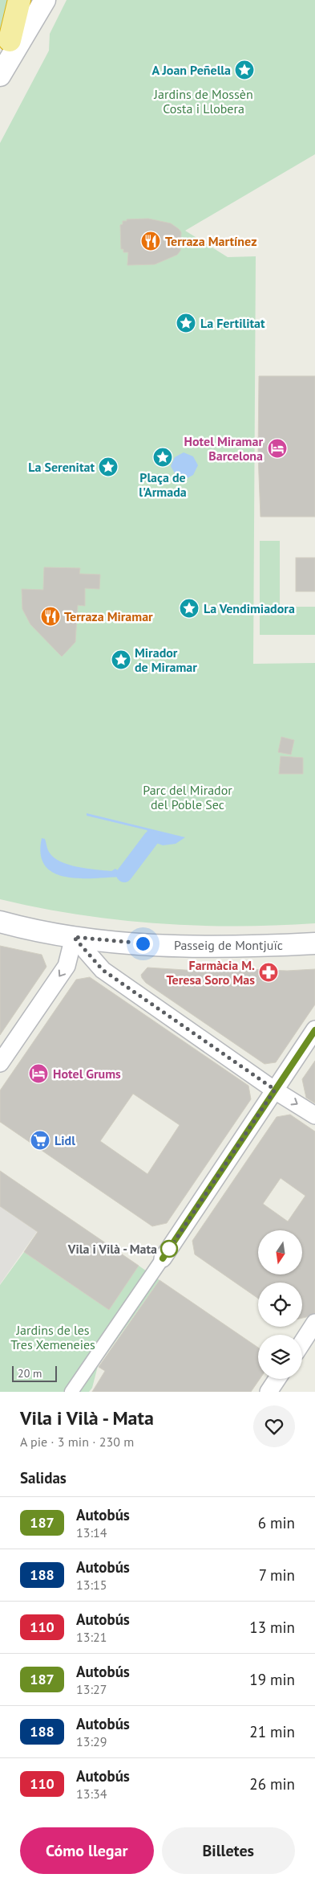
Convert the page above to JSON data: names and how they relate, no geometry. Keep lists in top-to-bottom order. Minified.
{"streets":{"street":["Passeig de Montjuïc"]},"parks":["Jardins de Mossèn Costa i Llobera","Parc del Mirador del Poble Sec","Jardins de les Tres Xemeneies"],"places":{"place":["A Joan Peñella","La Fertilitat","Plaça de l'Armada","La Serenitat","La Vendimiadora","Mirador de Miramar"],"restaurant":["Terraza Martínez","Terraza Miramar"],"hotel":["Hotel Miramar Barcelona","Hotel Grums"],"pharmacy":["Farmàcia M. Teresa Soro Mas"],"supermarket":["Lidl"],"other":["Vila i Vilà - Mata"]},"lines":["bus line 187"],"scale_bar":"20 m","north":"bottom","page":{"scale":"20 m","heading":[["Vila i Vilà - Mata","A pie · 3 min · 230 m"],"Salidas"],"list":[{"mark":"187","name":"Autobús","note":"13:14","value":"6 min"},{"mark":"188","name":"Autobús","note":"13:15","value":"7 min"},{"mark":"110","name":"Autobús","note":"13:21","value":"13 min"},{"mark":"187","name":"Autobús","note":"13:27","value":"19 min"},{"mark":"188","name":"Autobús","note":"13:29","value":"21 min"},{"mark":"110","name":"Autobús","note":"13:34","value":"26 min"}],"buttons":["Cómo llegar","Billetes"]}}
